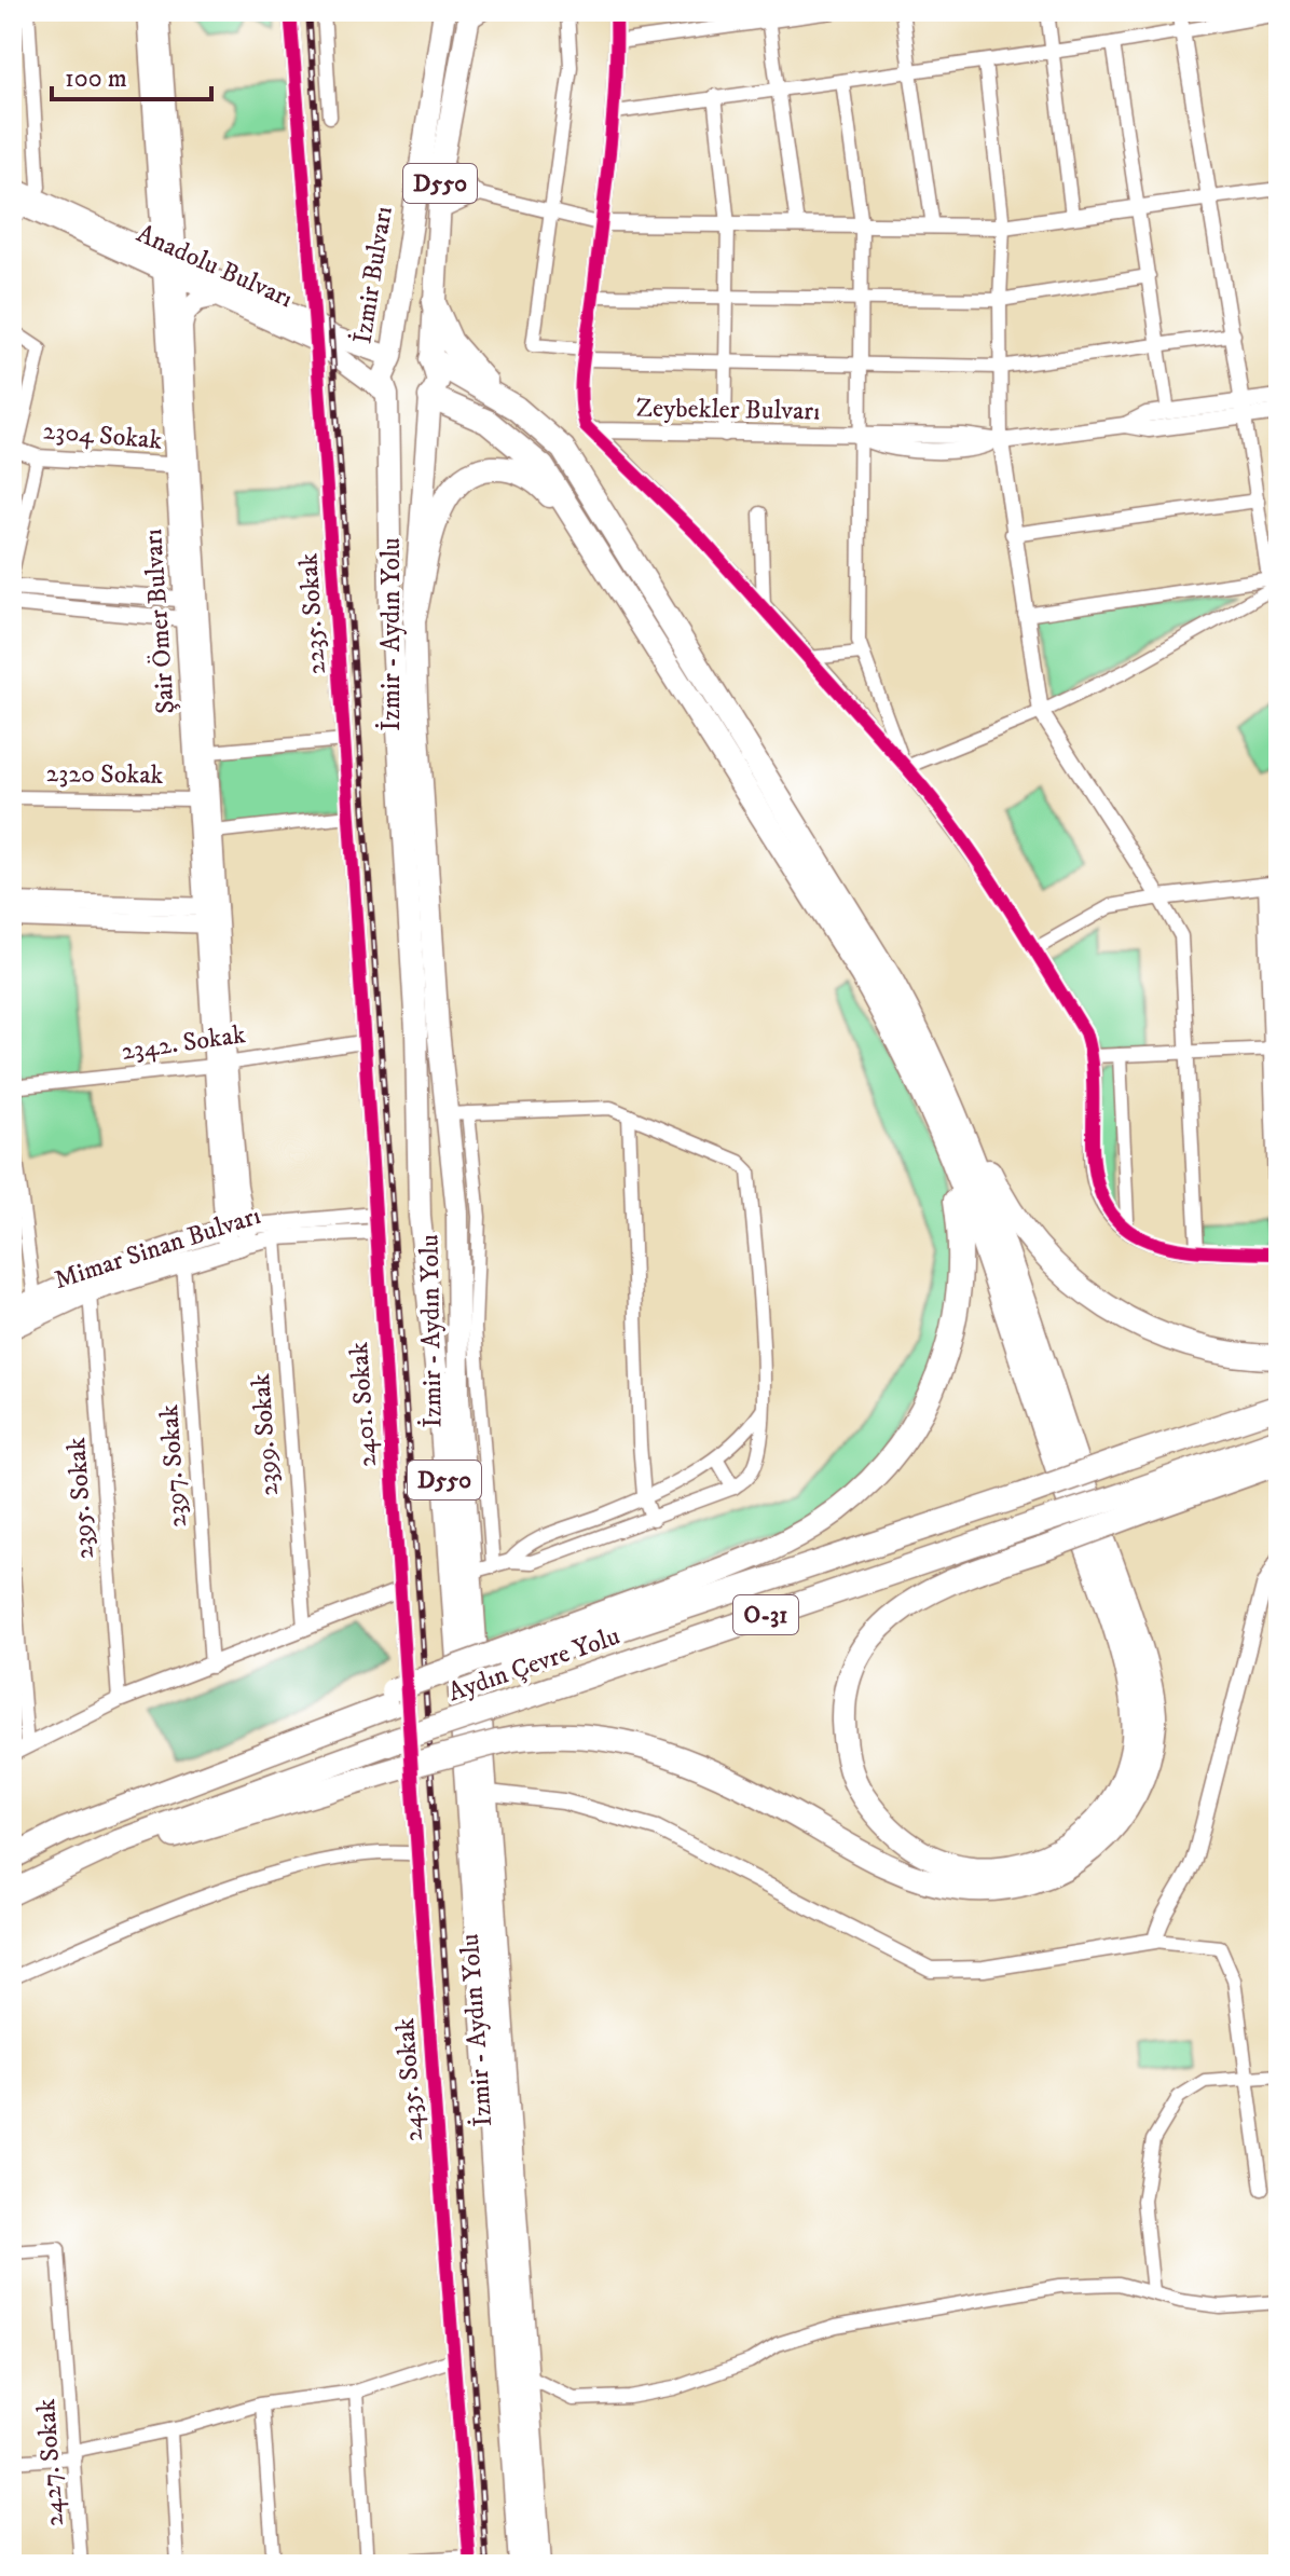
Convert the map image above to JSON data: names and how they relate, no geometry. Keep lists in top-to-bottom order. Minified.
{"streets":{"highway":["D550","İzmir Bulvarı","İzmir - Aydın Yolu","O-31","Aydın Çevre Yolu"],"main road":["Anadolu Bulvarı","Şair Ömer Bulvarı","Mimar Sinan Bulvarı"],"street":["Zeybekler Bulvarı","2304 Sokak","2235. Sokak","2320 Sokak","2342. Sokak","2401. Sokak","2399. Sokak","2397. Sokak","2395. Sokak","2435. Sokak","2427. Sokak"]},"crossings":[["Anadolu Bulvarı","İzmir Bulvarı"],["Anadolu Bulvarı","2235. Sokak"],["Anadolu Bulvarı","Şair Ömer Bulvarı"],["Anadolu Bulvarı","İzmir - Aydın Yolu"],["İzmir Bulvarı","İzmir - Aydın Yolu"],["2304 Sokak","Şair Ömer Bulvarı"],["2235. Sokak","2342. Sokak"],["2235. Sokak","Mimar Sinan Bulvarı"],["2235. Sokak","2401. Sokak"],["Şair Ömer Bulvarı","2320 Sokak"],["Şair Ömer Bulvarı","2342. Sokak"],["Şair Ömer Bulvarı","Mimar Sinan Bulvarı"],["Mimar Sinan Bulvarı","2401. Sokak"],["Mimar Sinan Bulvarı","2399. Sokak"],["Mimar Sinan Bulvarı","2397. Sokak"],["Mimar Sinan Bulvarı","2395. Sokak"],["2401. Sokak","2435. Sokak"],["O-31","Aydın Çevre Yolu"]],"scale_bar":"100 m"}
